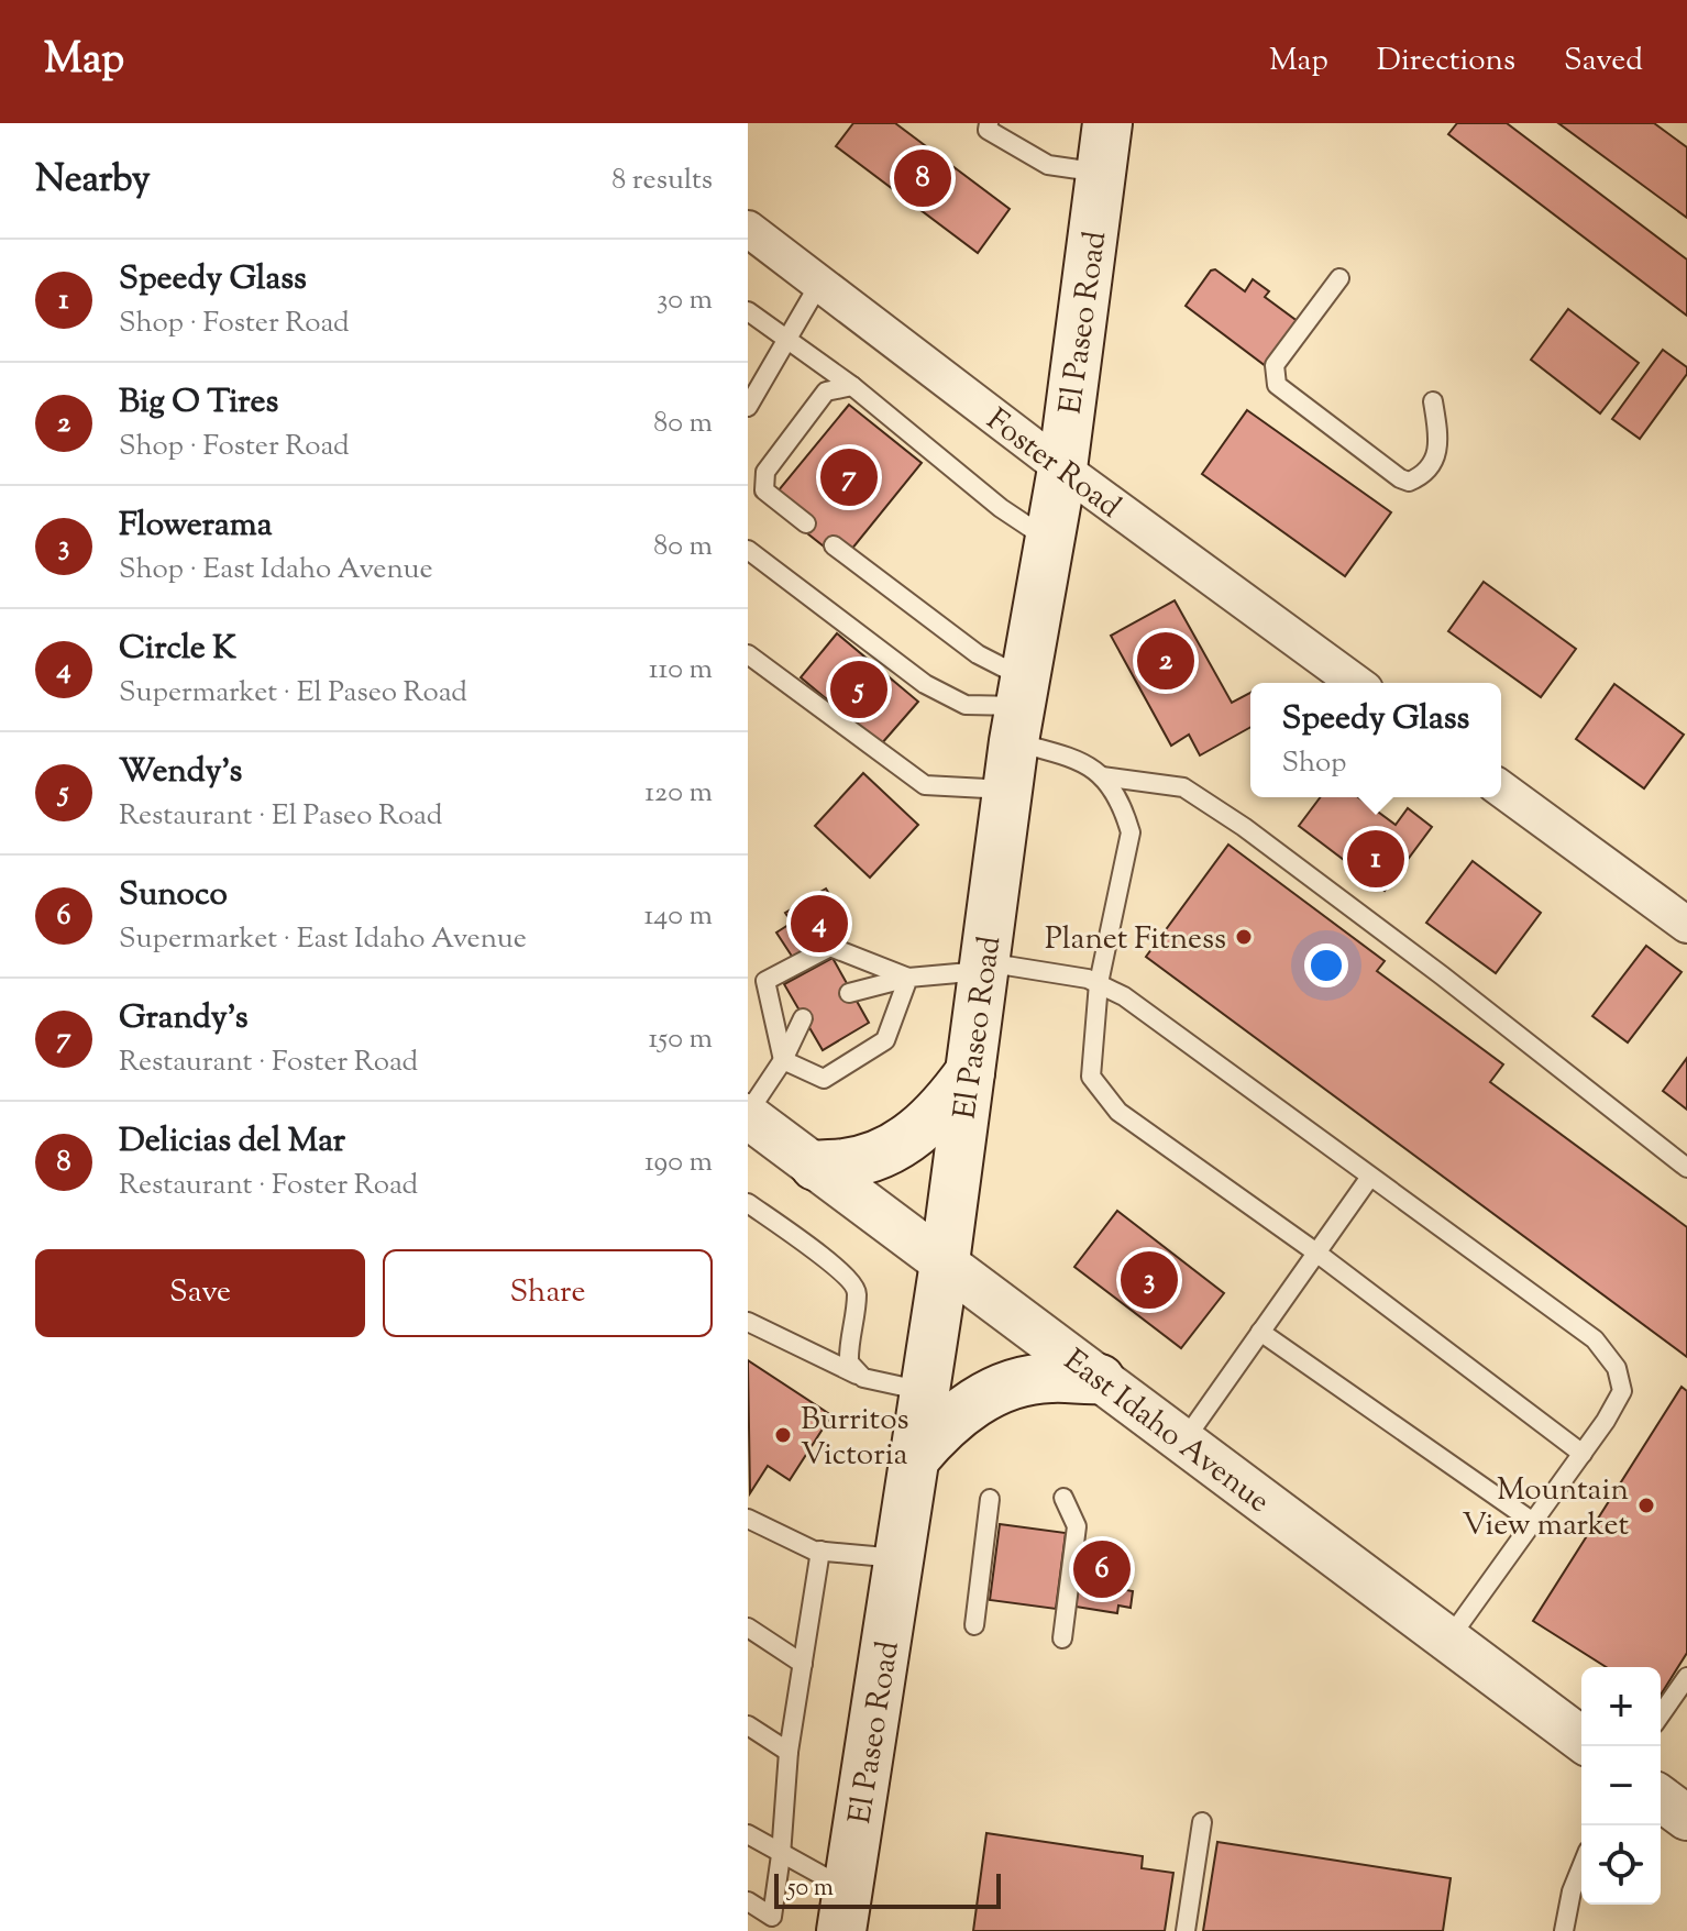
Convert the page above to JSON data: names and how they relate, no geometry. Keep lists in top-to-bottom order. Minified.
{"streets":{"main road":["El Paseo Road"],"street":["Foster Road","East Idaho Avenue"]},"crossings":[["El Paseo Road","Foster Road"],["El Paseo Road","East Idaho Avenue"]],"places":["Planet Fitness","Burritos Victoria","Mountain View market"],"scale_bar":"50 m","page":{"header":"Map","nav":["Map","Directions","Saved"],"heading":["Nearby","8 results"],"pins":["8","7","2","5","1","4","3","6"],"list":[{"mark":"1","name":"Speedy Glass","note":"Shop · Foster Road","value":"30 m"},{"mark":"2","name":"Big O Tires","note":"Shop · Foster Road","value":"80 m"},{"mark":"3","name":"Flowerama","note":"Shop · East Idaho Avenue","value":"80 m"},{"mark":"4","name":"Circle K","note":"Supermarket · El Paseo Road","value":"110 m"},{"mark":"5","name":"Wendy's","note":"Restaurant · El Paseo Road","value":"120 m"},{"mark":"6","name":"Sunoco","note":"Supermarket · East Idaho Avenue","value":"140 m"},{"mark":"7","name":"Grandy's","note":"Restaurant · Foster Road","value":"150 m"},{"mark":"8","name":"Delicias del Mar","note":"Restaurant · Foster Road","value":"190 m"}],"popup":["Speedy Glass","Shop"],"buttons":["Save","Share"],"map_buttons":["+","−"],"scale":"50 m"}}
